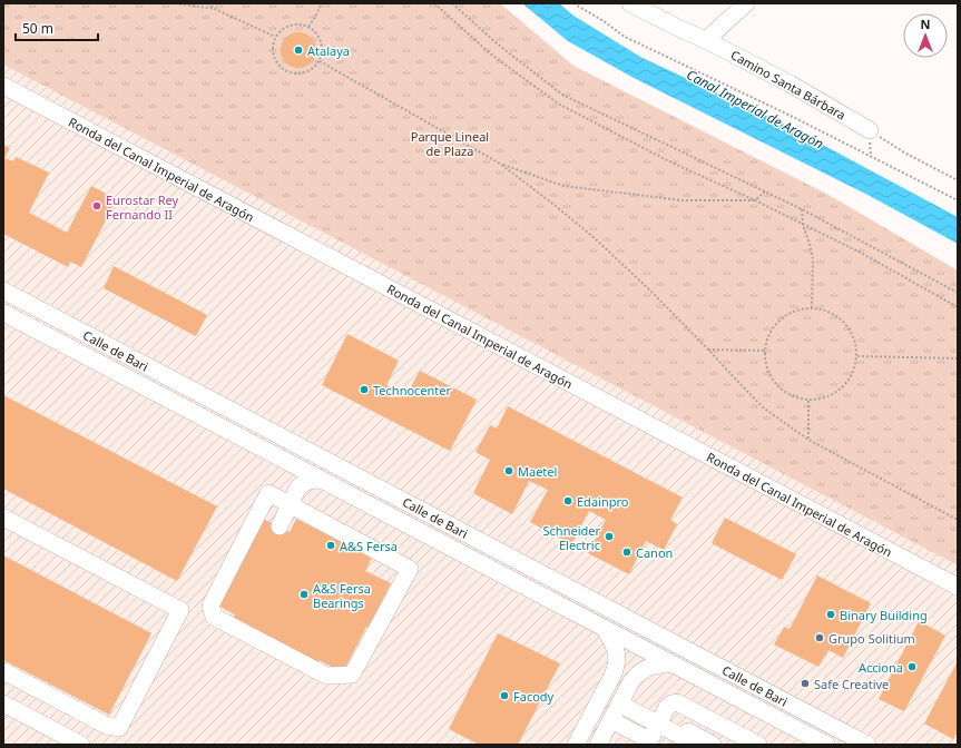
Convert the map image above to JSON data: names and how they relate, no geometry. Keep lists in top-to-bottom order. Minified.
{"streets":{"street":["Camino Santa Bárbara","Ronda del Canal Imperial de Aragón","Calle de Bari"]},"water":["Canal Imperial de Aragón"],"parks":["Parque Lineal de Plaza"],"places":["Atalaya","Eurostar Rey Fernando II","Technocenter","Maetel","Edainpro","Schneider Electric","A&S Fersa","Canon","A&S Fersa Bearings","Binary Building","Grupo Solitium","Acciona","Safe Creative","Facody"],"scale_bar":"50 m","north":"top"}
